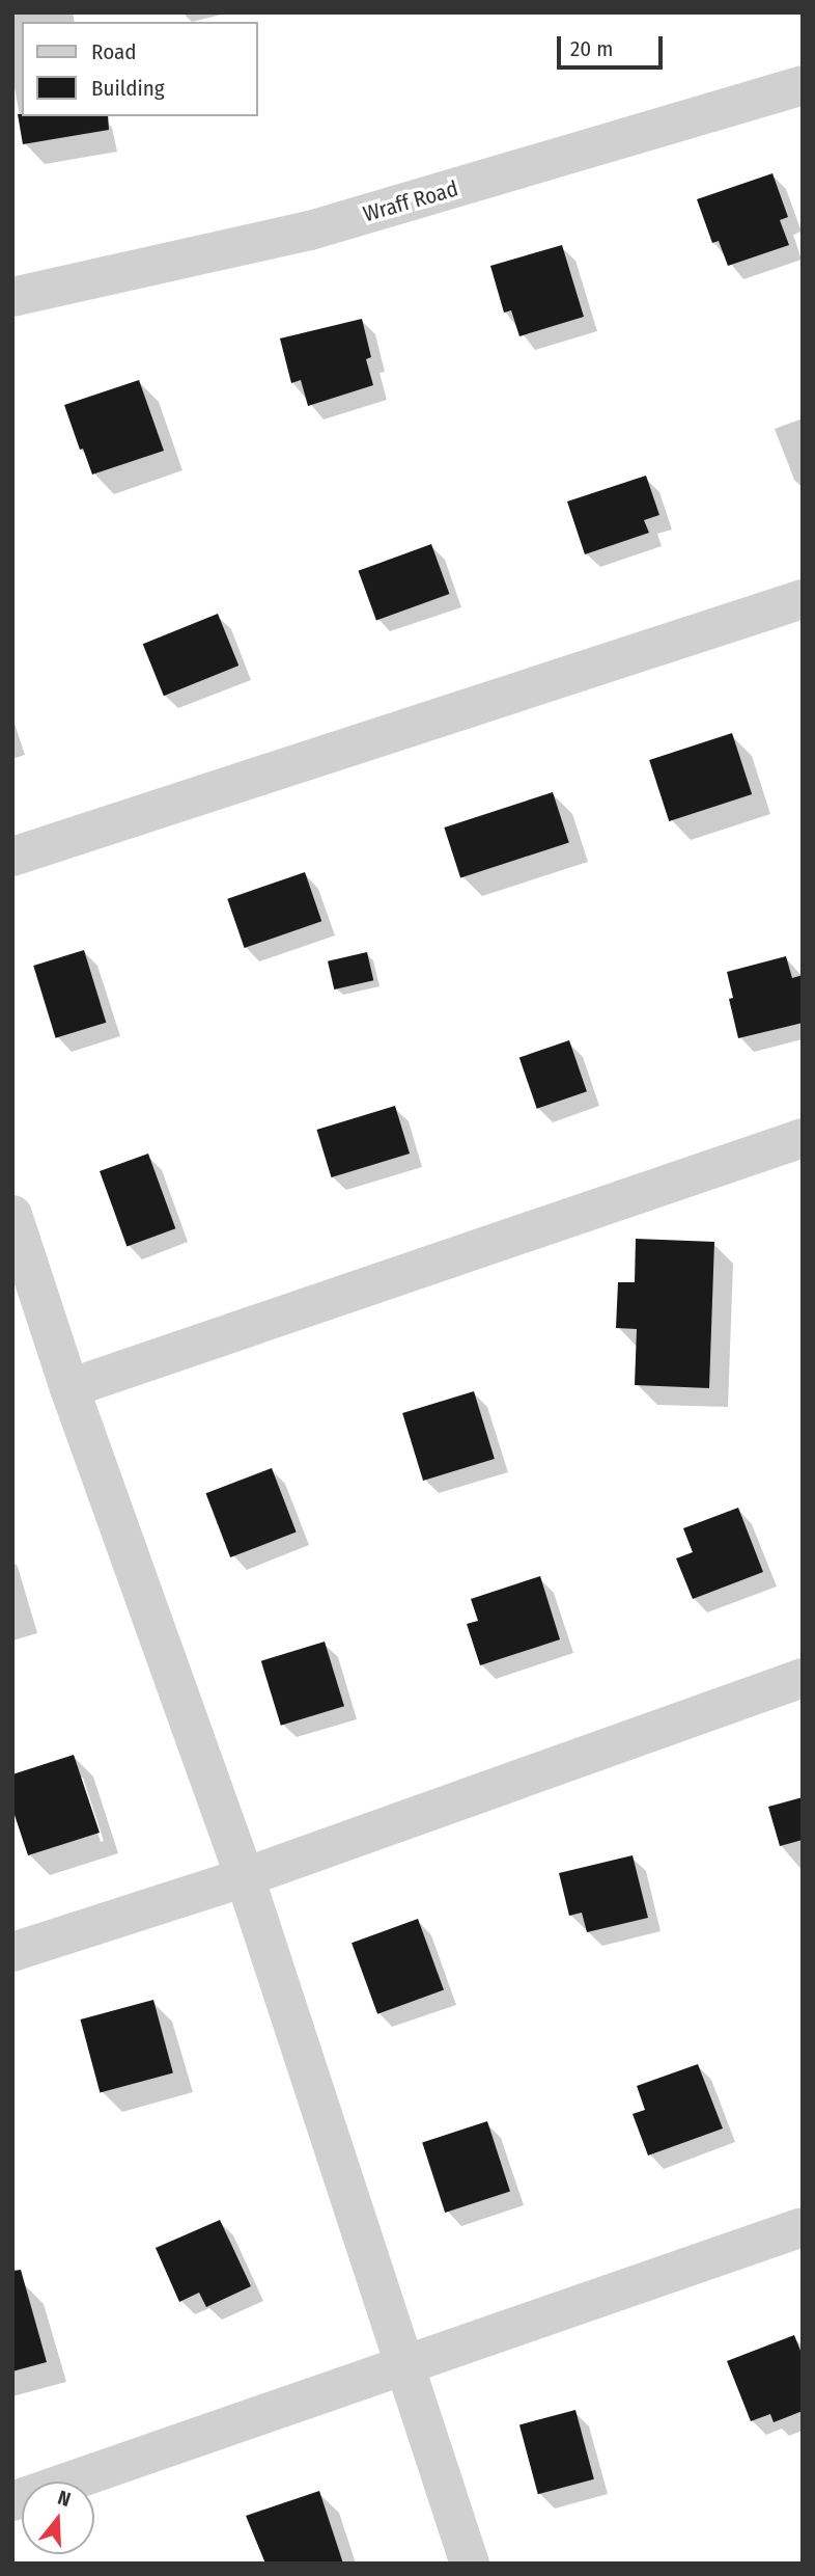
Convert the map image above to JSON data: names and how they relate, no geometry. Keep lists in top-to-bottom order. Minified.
{"streets":{"street":["Wraff Road"]},"legend":["Road","Building"],"scale_bar":"20 m","north":"top"}
